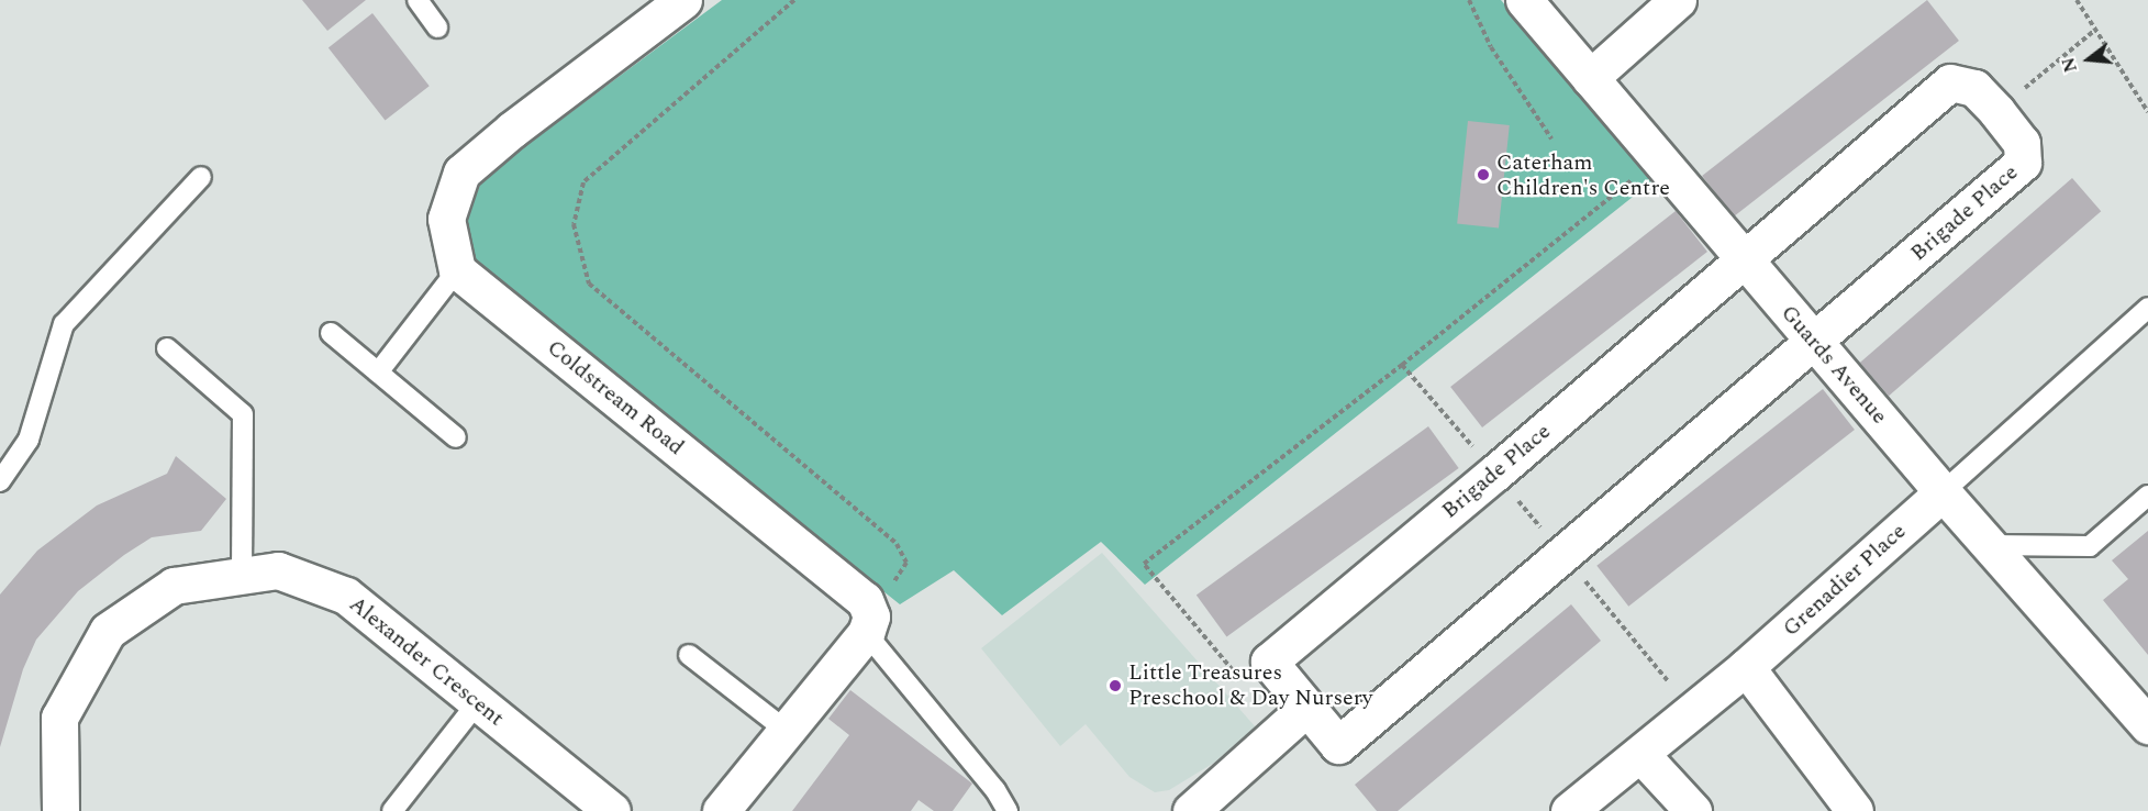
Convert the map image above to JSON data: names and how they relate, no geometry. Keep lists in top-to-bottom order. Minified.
{"streets":{"street":["Brigade Place","Guards Avenue","Coldstream Road","Grenadier Place","Alexander Crescent"]},"crossings":[["Brigade Place","Guards Avenue"],["Guards Avenue","Grenadier Place"]],"places":["Caterham Children's Centre","Little Treasures Preschool & Day Nursery"],"north":"left"}
